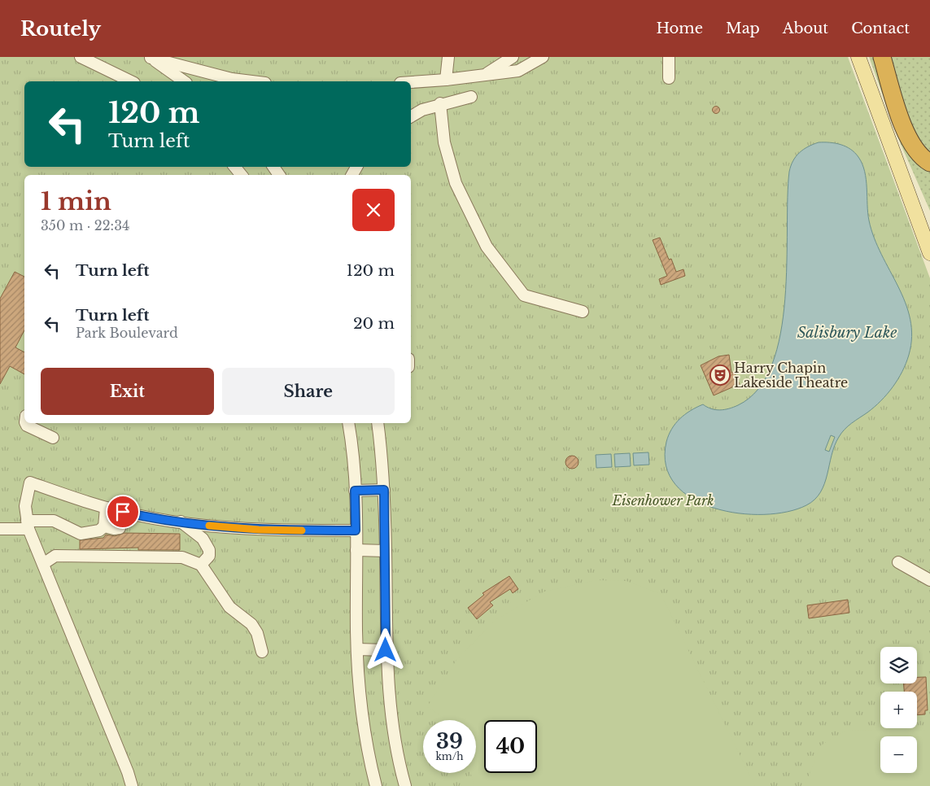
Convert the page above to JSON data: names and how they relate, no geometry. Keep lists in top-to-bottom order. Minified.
{"water":["Salisbury Lake"],"parks":["Eisenhower Park"],"places":{"theatre":["Harry Chapin Lakeside Theatre"]},"page":{"header":"Routely","nav":["Home","Map","About","Contact"],"turn":["120 m","Turn left"],"heading":["1 min","350 m · 22:34"],"list":[{"name":"Turn left","value":"120 m"},{"name":"Turn left","note":"Park Boulevard","value":"20 m"}],"buttons":["Exit","Share"],"map_buttons":["+","−"],"speed":"39 km/h","limit":"40"}}
